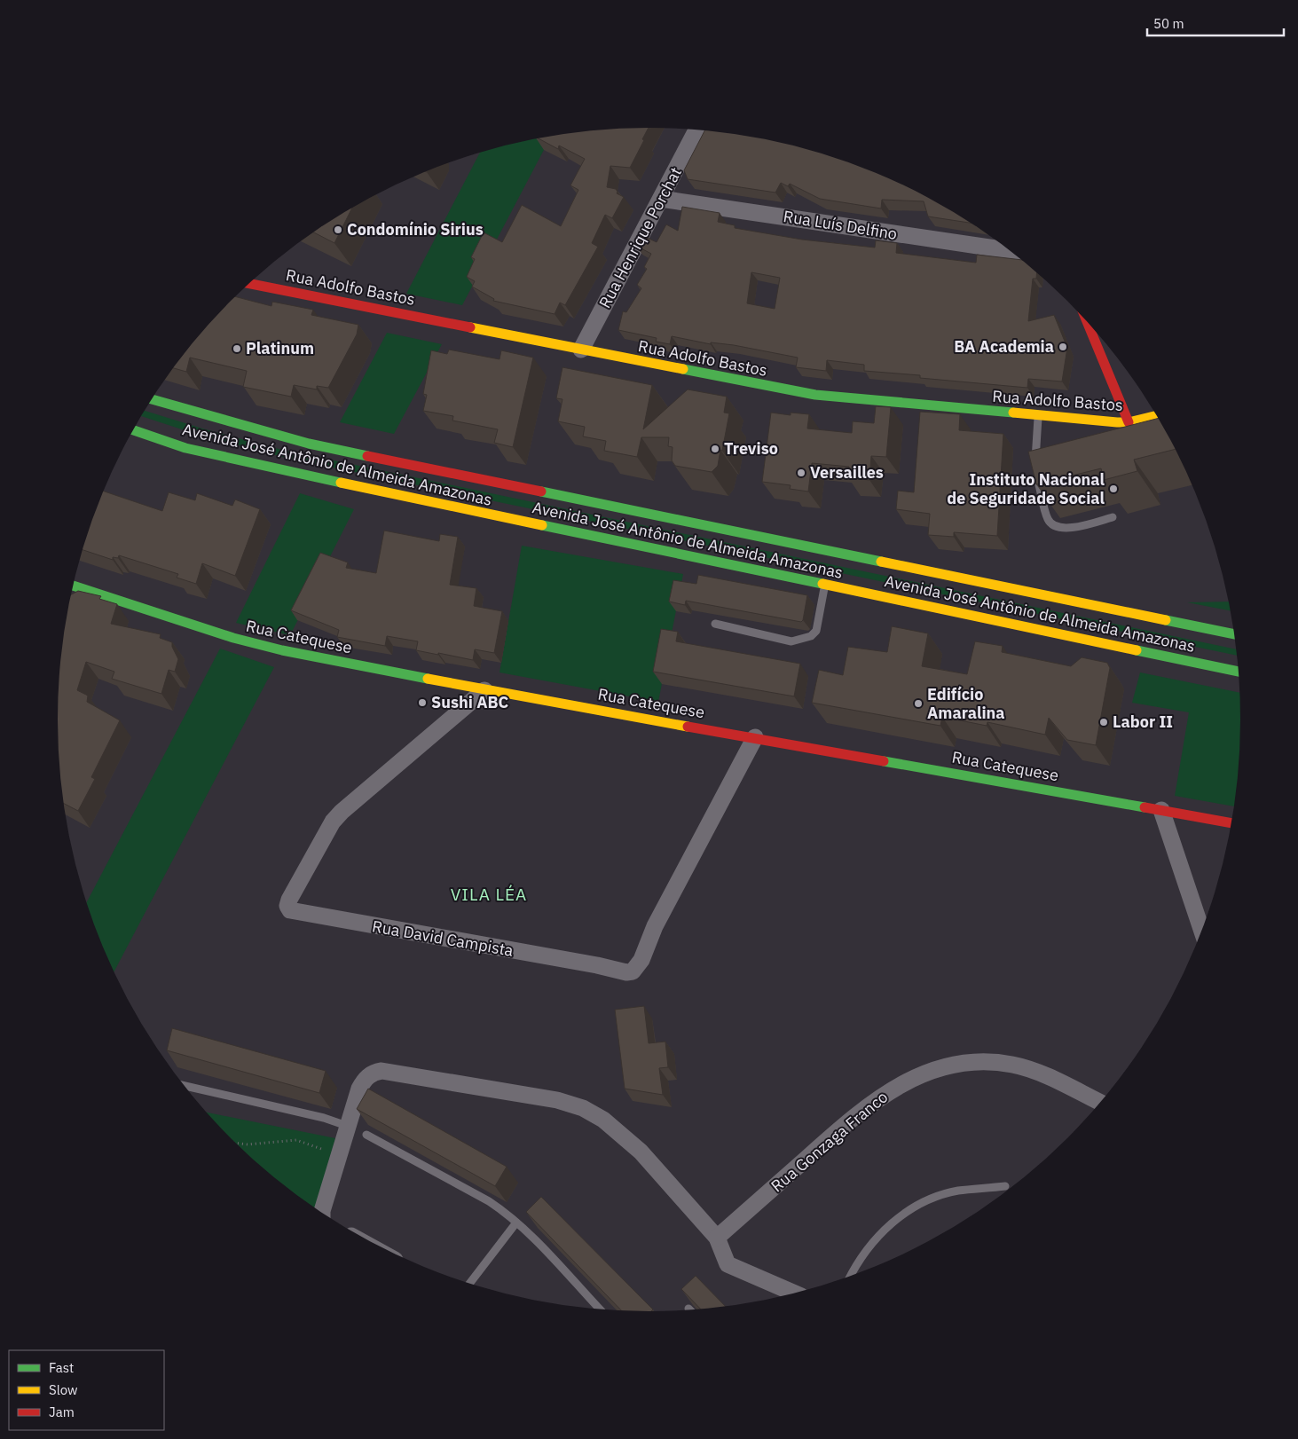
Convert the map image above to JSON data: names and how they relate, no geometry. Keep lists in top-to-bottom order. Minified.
{"streets":{"main road":["Rua Adolfo Bastos","Avenida José Antônio de Almeida Amazonas","Rua Catequese"],"street":["Rua Luís Delfino","Rua Henrique Porchat","Rua David Campista","Rua Gonzaga Franco"]},"crossings":[["Rua Luís Delfino","Rua Henrique Porchat"],["Rua Henrique Porchat","Rua Adolfo Bastos"],["Rua Catequese","Rua David Campista"]],"districts":["VILA LÉA"],"places":["Condomínio Sirius","BA Academia","Platinum","Treviso","Versailles","Instituto Nacional de Seguridade Social","Sushi ABC","Edifício Amaralina","Labor II"],"legend":["Fast","Slow","Jam"],"scale_bar":"50 m"}
